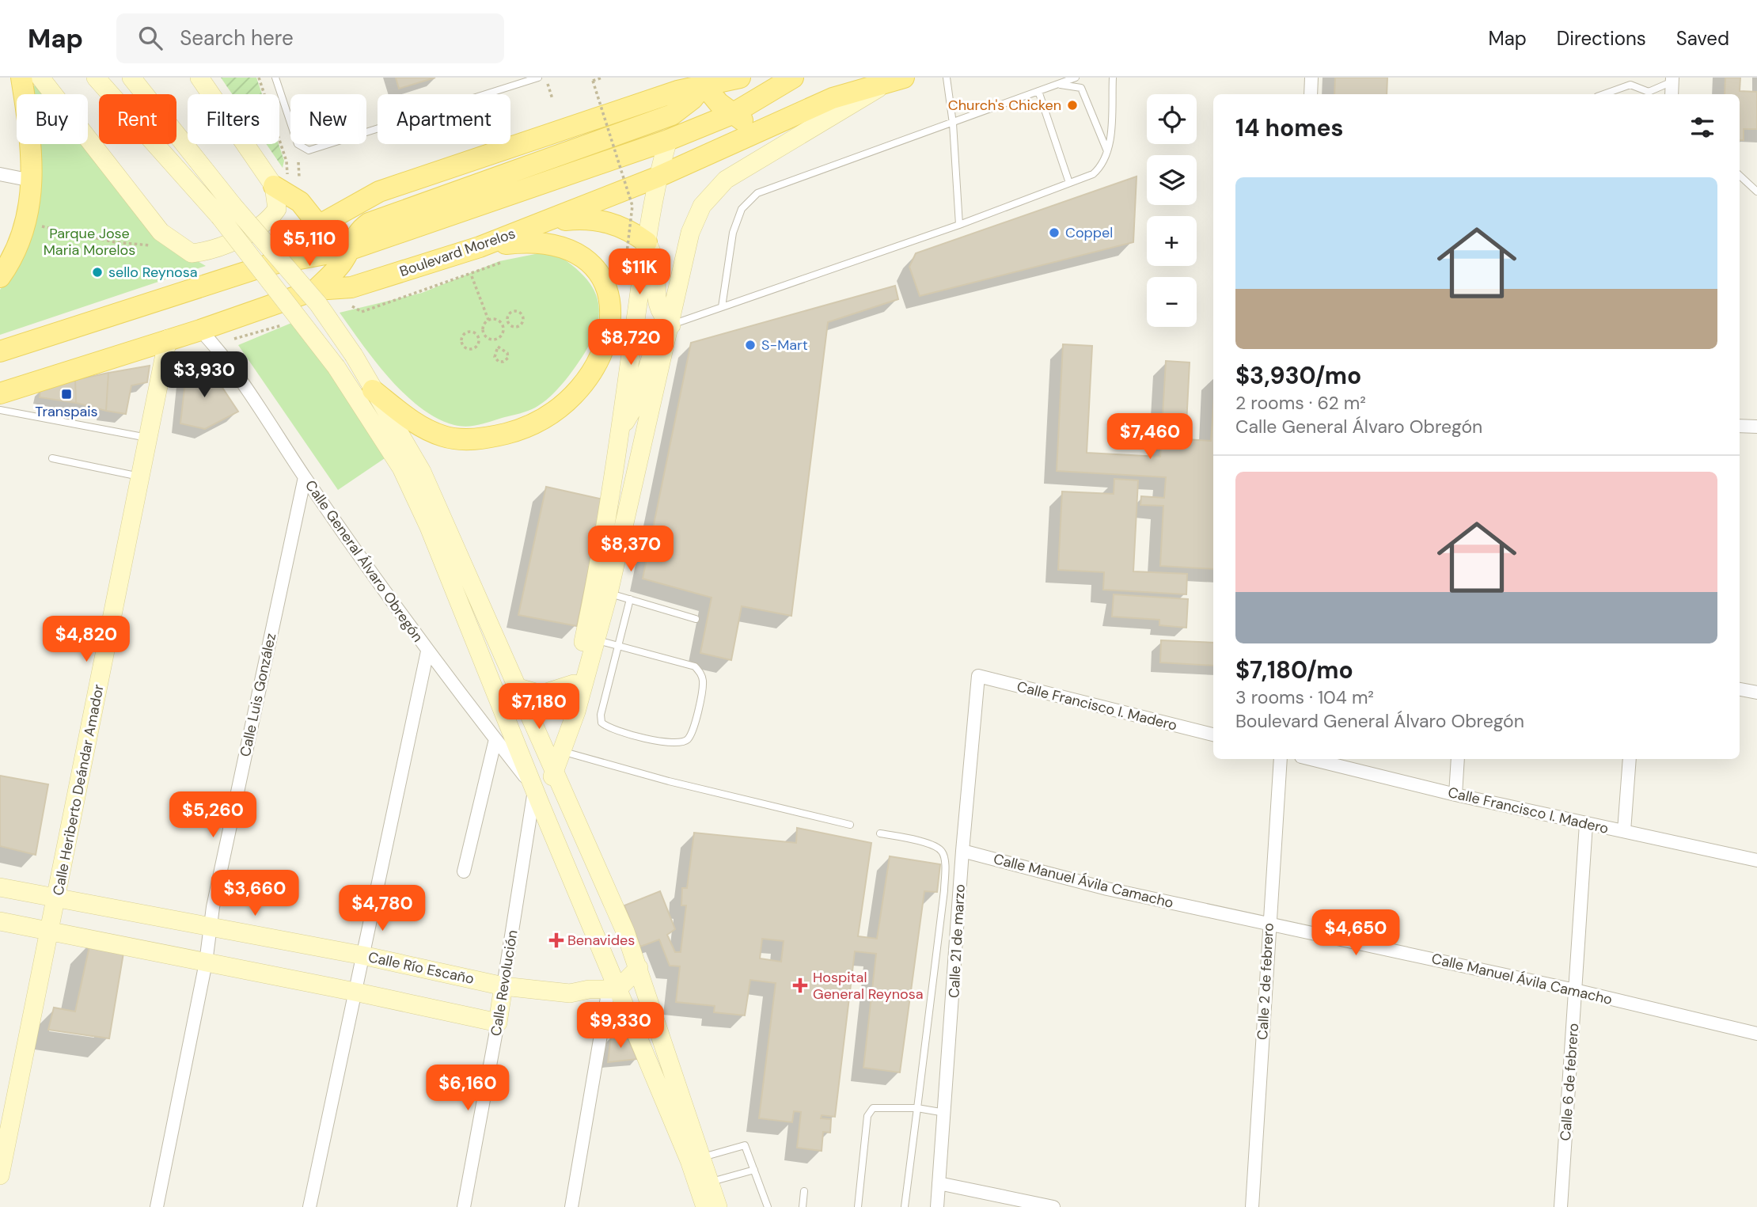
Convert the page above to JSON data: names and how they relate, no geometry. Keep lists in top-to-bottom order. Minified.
{"streets":{"main road":["Boulevard Morelos","Calle Heriberto Deándar Amador","Calle Río Escaño","Calle Revolución"],"street":["Calle General Álvaro Obregón","Calle Luis González","Calle Francisco I. Madero","Calle Manuel Ávila Camacho","Calle 21 de marzo","Calle 2 de febrero","Calle 6 de febrero"]},"crossings":[["Boulevard Morelos","Calle General Álvaro Obregón"],["Boulevard Morelos","Calle Heriberto Deándar Amador"],["Calle General Álvaro Obregón","Calle Luis González"],["Calle General Álvaro Obregón","Calle Revolución"],["Calle Luis González","Calle Río Escaño"],["Calle Francisco I. Madero","Calle 21 de marzo"],["Calle Francisco I. Madero","Calle 6 de febrero"],["Calle Heriberto Deándar Amador","Calle Río Escaño"],["Calle Manuel Ávila Camacho","Calle 21 de marzo"],["Calle Manuel Ávila Camacho","Calle 2 de febrero"],["Calle Manuel Ávila Camacho","Calle 6 de febrero"],["Calle Río Escaño","Calle Revolución"]],"parks":["Parque Jose Maria Morelos"],"places":{"other":["Church's Chicken","Coppel","sello Reynosa","S-Mart"],"transit":["Transpais"],"health":["Benavides","Hospital General Reynosa"]},"page":{"header":"Map","search":"Search here","nav":["Map","Directions","Saved"],"map_buttons":["+","−"],"chip":["Buy","Rent","Filters","New","Apartment"],"heading":"14 homes","list":[{"name":"$3,930/mo","note":"2 rooms · 62 m² · Calle General Álvaro Obregón"},{"name":"$7,180/mo","note":"3 rooms · 104 m² · Boulevard General Álvaro Obregón"}],"price":["$5,110","$11K","$8,720","$3,930","$7,460","$8,370","$4,820","$7,180","$5,260","$3,660","$4,780","$4,650","$9,330","$6,160"]}}
